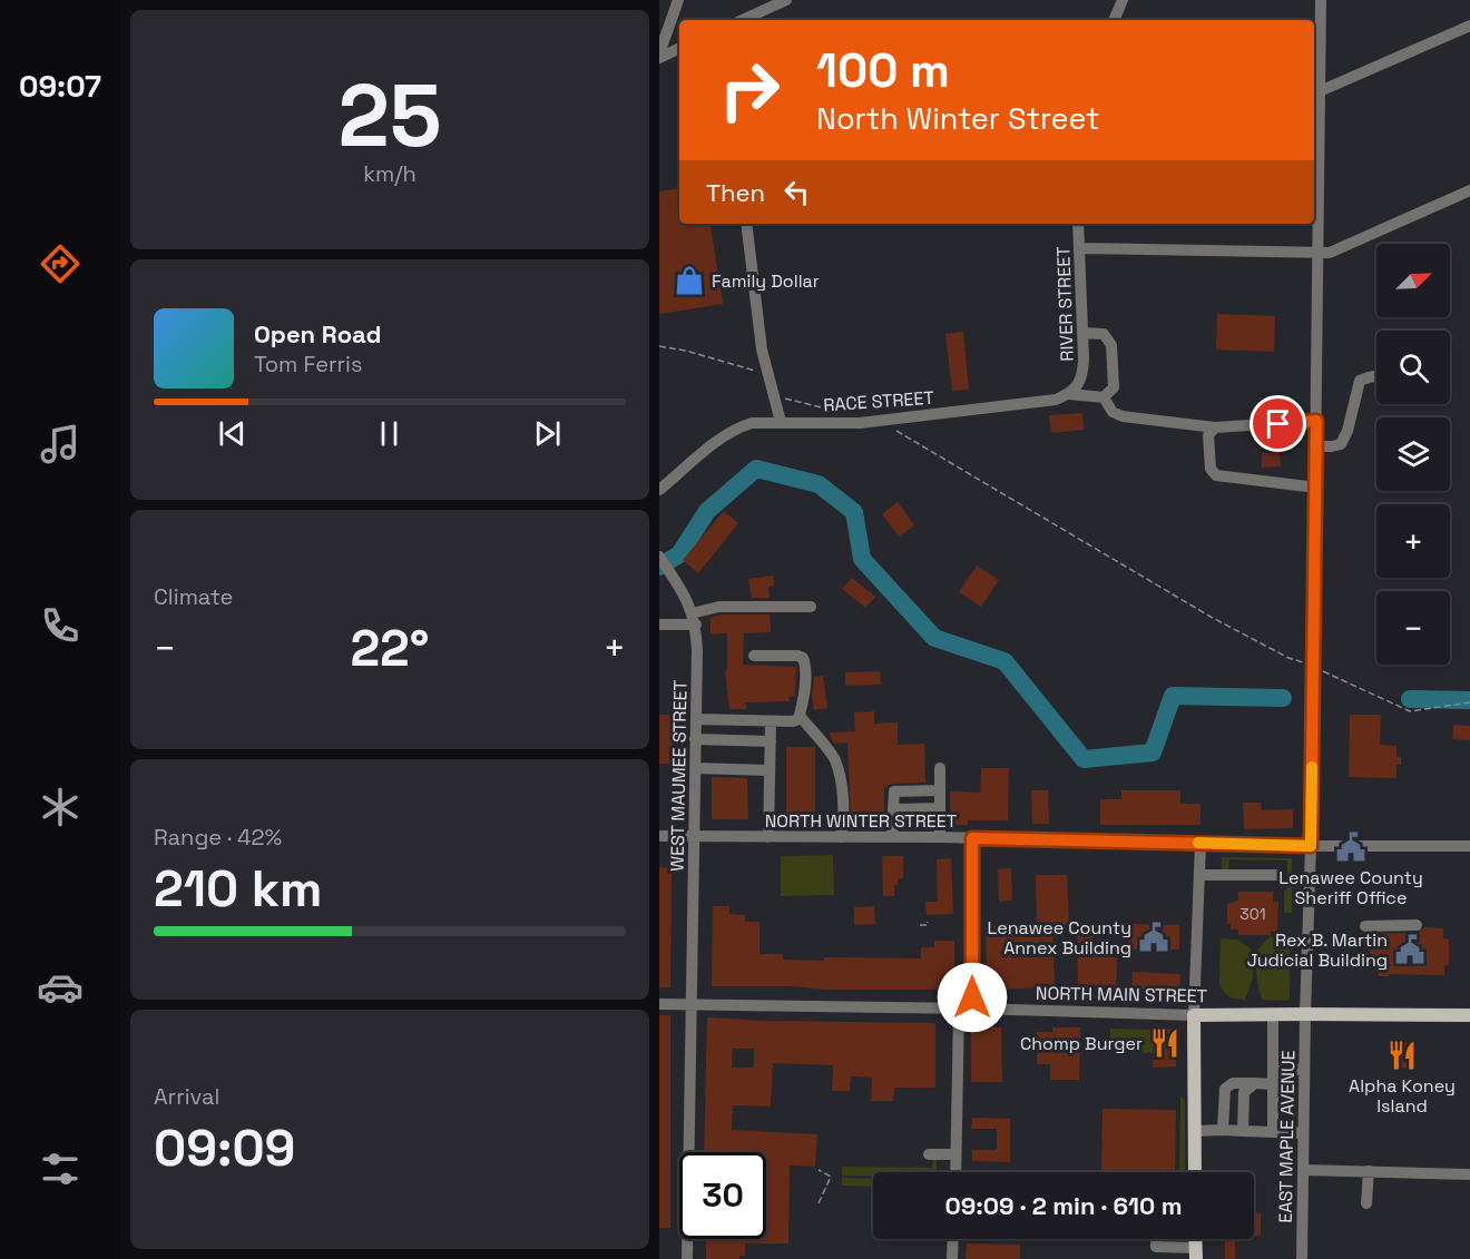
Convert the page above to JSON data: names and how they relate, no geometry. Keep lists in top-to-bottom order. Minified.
{"streets":{"main road":["NORTH MAIN STREET"],"street":["RIVER STREET","RACE STREET","WEST MAUMEE STREET","NORTH WINTER STREET","EAST MAPLE AVENUE"]},"crossings":[["RIVER STREET","RACE STREET"],["WEST MAUMEE STREET","NORTH WINTER STREET"],["WEST MAUMEE STREET","NORTH MAIN STREET"],["NORTH WINTER STREET","EAST MAPLE AVENUE"],["NORTH MAIN STREET","EAST MAPLE AVENUE"]],"places":{"shop":["Family Dollar"],"public building":["Lenawee County Sheriff Office","Lenawee County Annex Building","Rex B. Martin Judicial Building"],"restaurant":["Chomp Burger","Alpha Koney Island"]},"house_numbers":["301"],"north":"top right","page":{"tabs":"09:07","tile":[["25","km/h"],"Climate",["Range · 42%","210 km"],["Arrival","09:09"]],"turn":["100 m","North Winter Street"],"then":"Then","map_buttons":["+","−"],"song":["Open Road","Tom Ferris"],"heat":["−","22°","+"],"limit":"30","trip":"09:09 · 2 min · 610 m"}}
